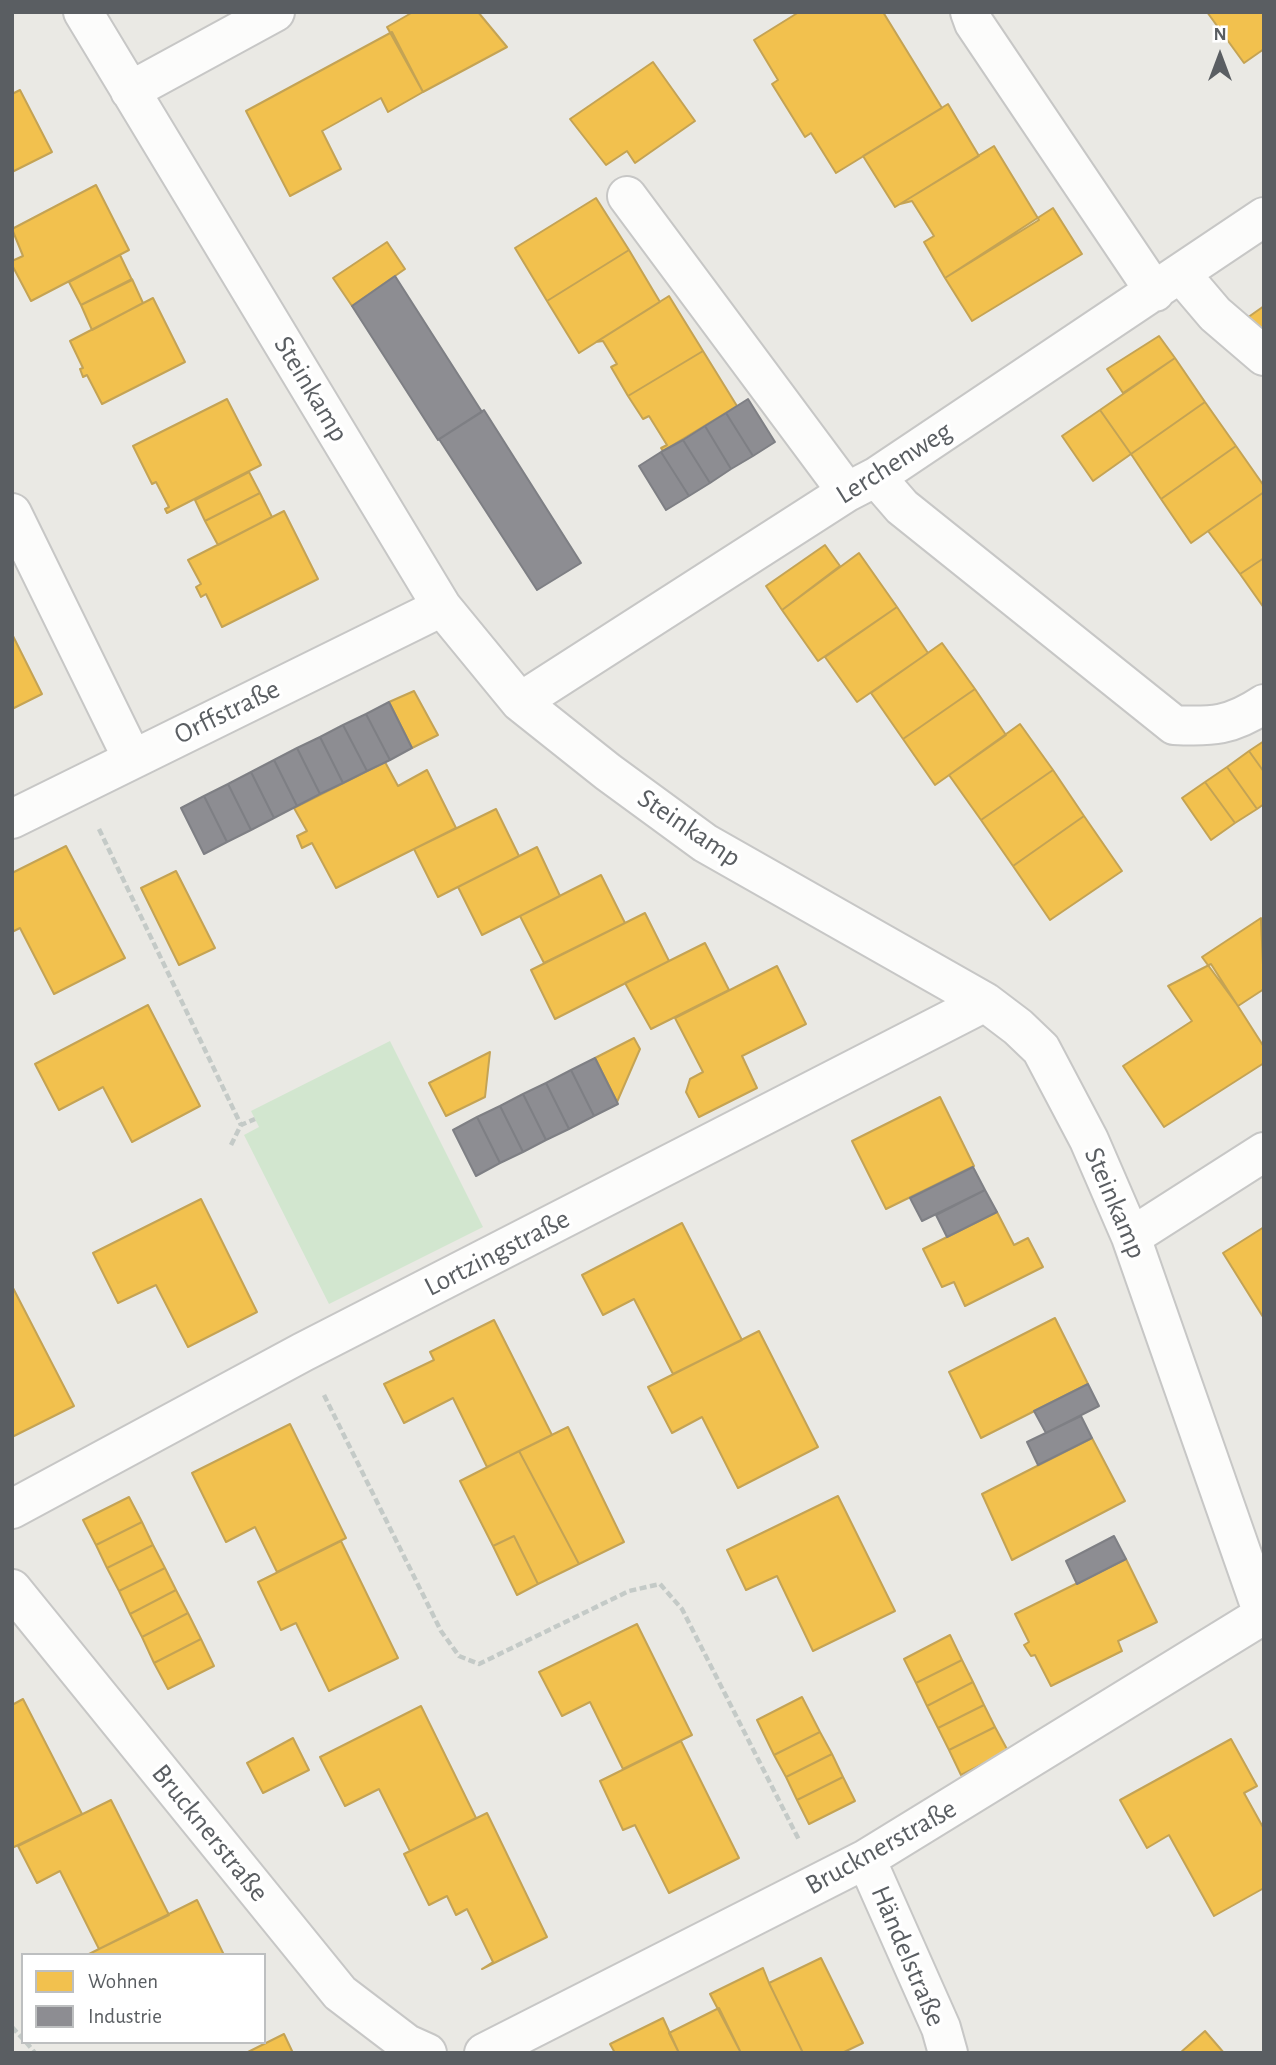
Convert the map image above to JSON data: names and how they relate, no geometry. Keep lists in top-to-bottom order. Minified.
{"streets":{"street":["Steinkamp","Lerchenweg","Orffstraße","Lortzingstraße","Brucknerstraße","Händelstraße"]},"crossings":[["Steinkamp","Lerchenweg"],["Steinkamp","Orffstraße"],["Steinkamp","Lortzingstraße"],["Steinkamp","Brucknerstraße"],["Brucknerstraße","Händelstraße"]],"legend":["Wohnen","Industrie"],"north":"top"}
